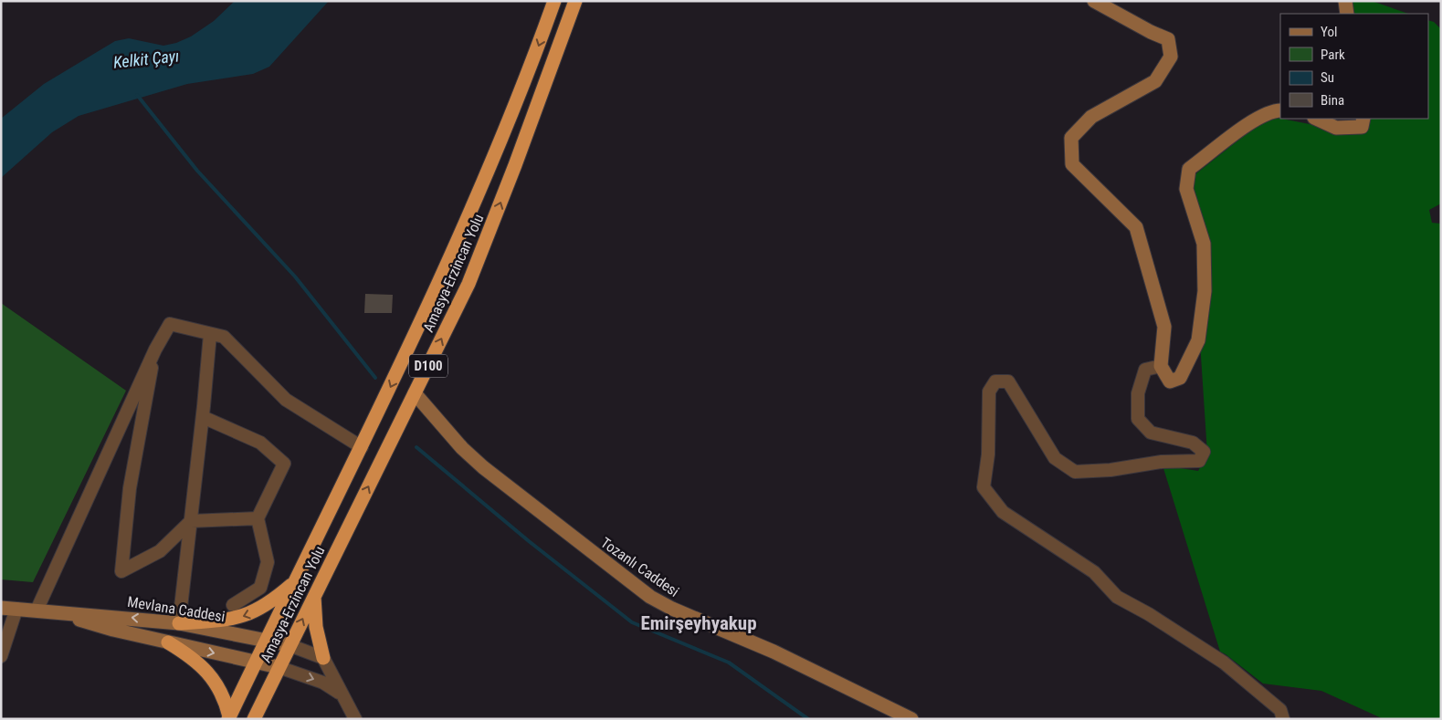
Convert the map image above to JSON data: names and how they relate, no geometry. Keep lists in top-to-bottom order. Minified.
{"streets":{"highway":["Amasya-Erzincan Yolu","D100"],"street":["Tozanlı Caddesi","Mevlana Caddesi"]},"crossings":[["Amasya-Erzincan Yolu","Tozanlı Caddesi"],["Amasya-Erzincan Yolu","Mevlana Caddesi"],["D100","Mevlana Caddesi"]],"districts":["Emirşeyhyakup"],"water":["Kelkit Çayı"],"legend":["Yol","Park","Su","Bina"]}
